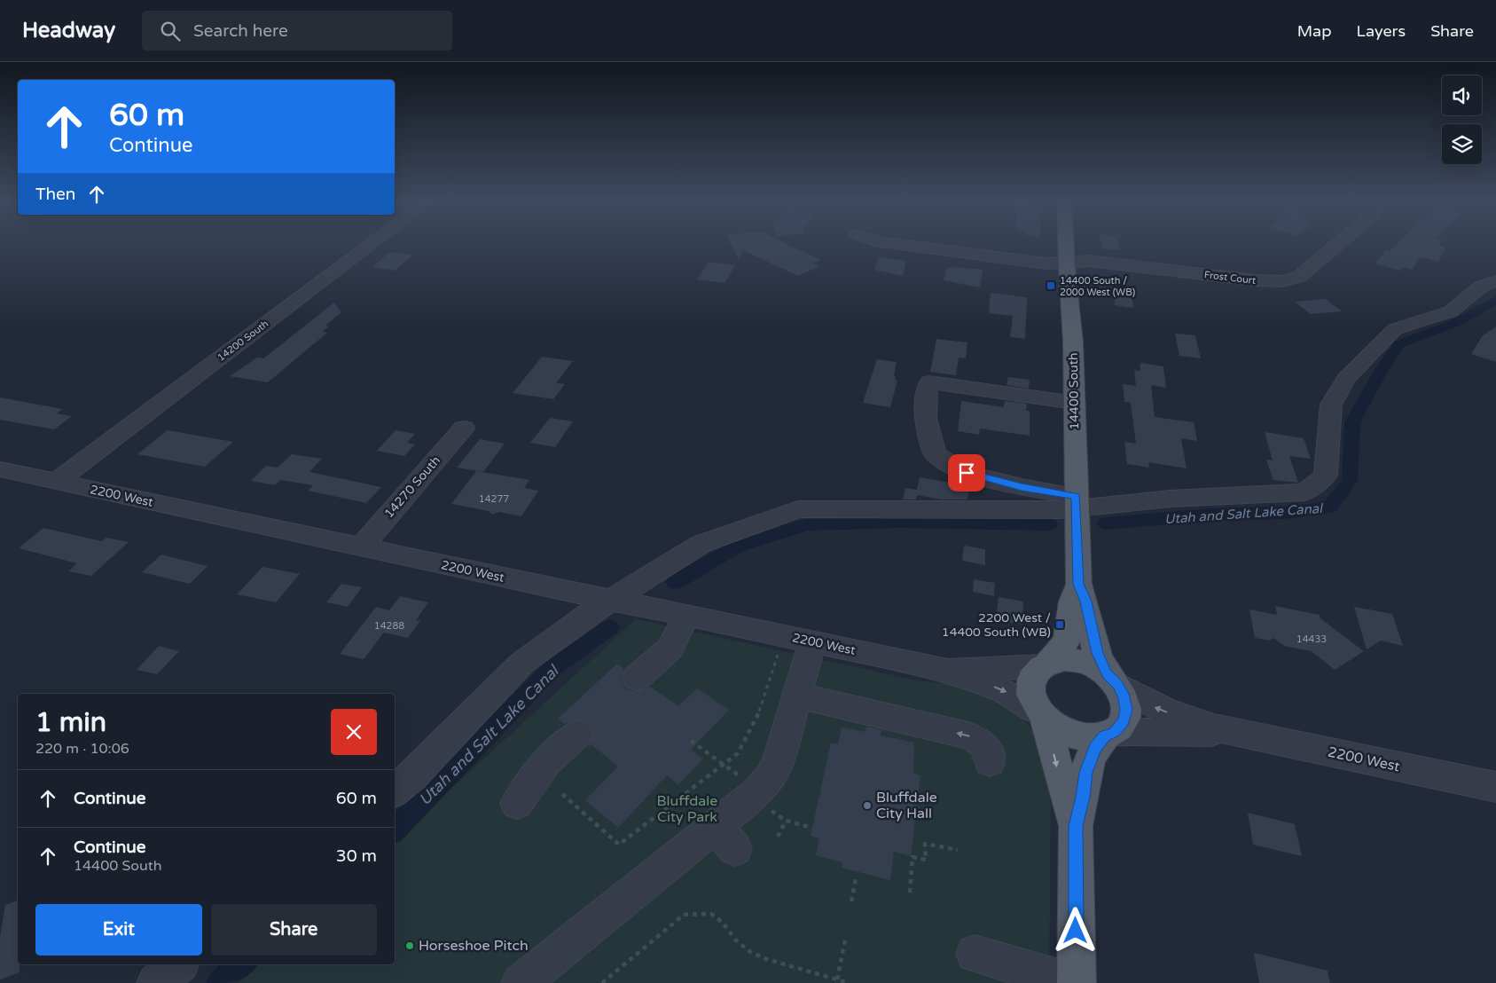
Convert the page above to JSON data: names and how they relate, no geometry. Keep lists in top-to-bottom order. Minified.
{"streets":{"main road":["14400 South"],"street":["Frost Court","14200 South","14270 South","2200 West"]},"crossings":[["Frost Court","14400 South"],["14200 South","2200 West"],["14400 South","2200 West"],["14270 South","2200 West"]],"water":["Utah and Salt Lake Canal"],"parks":["Bluffdale City Park"],"places":{"transit":["14400 South / 2000 West (WB)","2200 West / 14400 South (WB)"],"other":["Bluffdale City Hall","Horseshoe Pitch"]},"house_numbers":["14277","14288","14433"],"page":{"header":"Headway","search":"Search here","nav":["Map","Layers","Share"],"turn":["60 m","Continue"],"then":"Then","heading":["1 min","220 m · 10:06"],"list":[{"name":"Continue","value":"60 m"},{"name":"Continue","note":"14400 South","value":"30 m"}],"buttons":["Exit","Share"]}}
